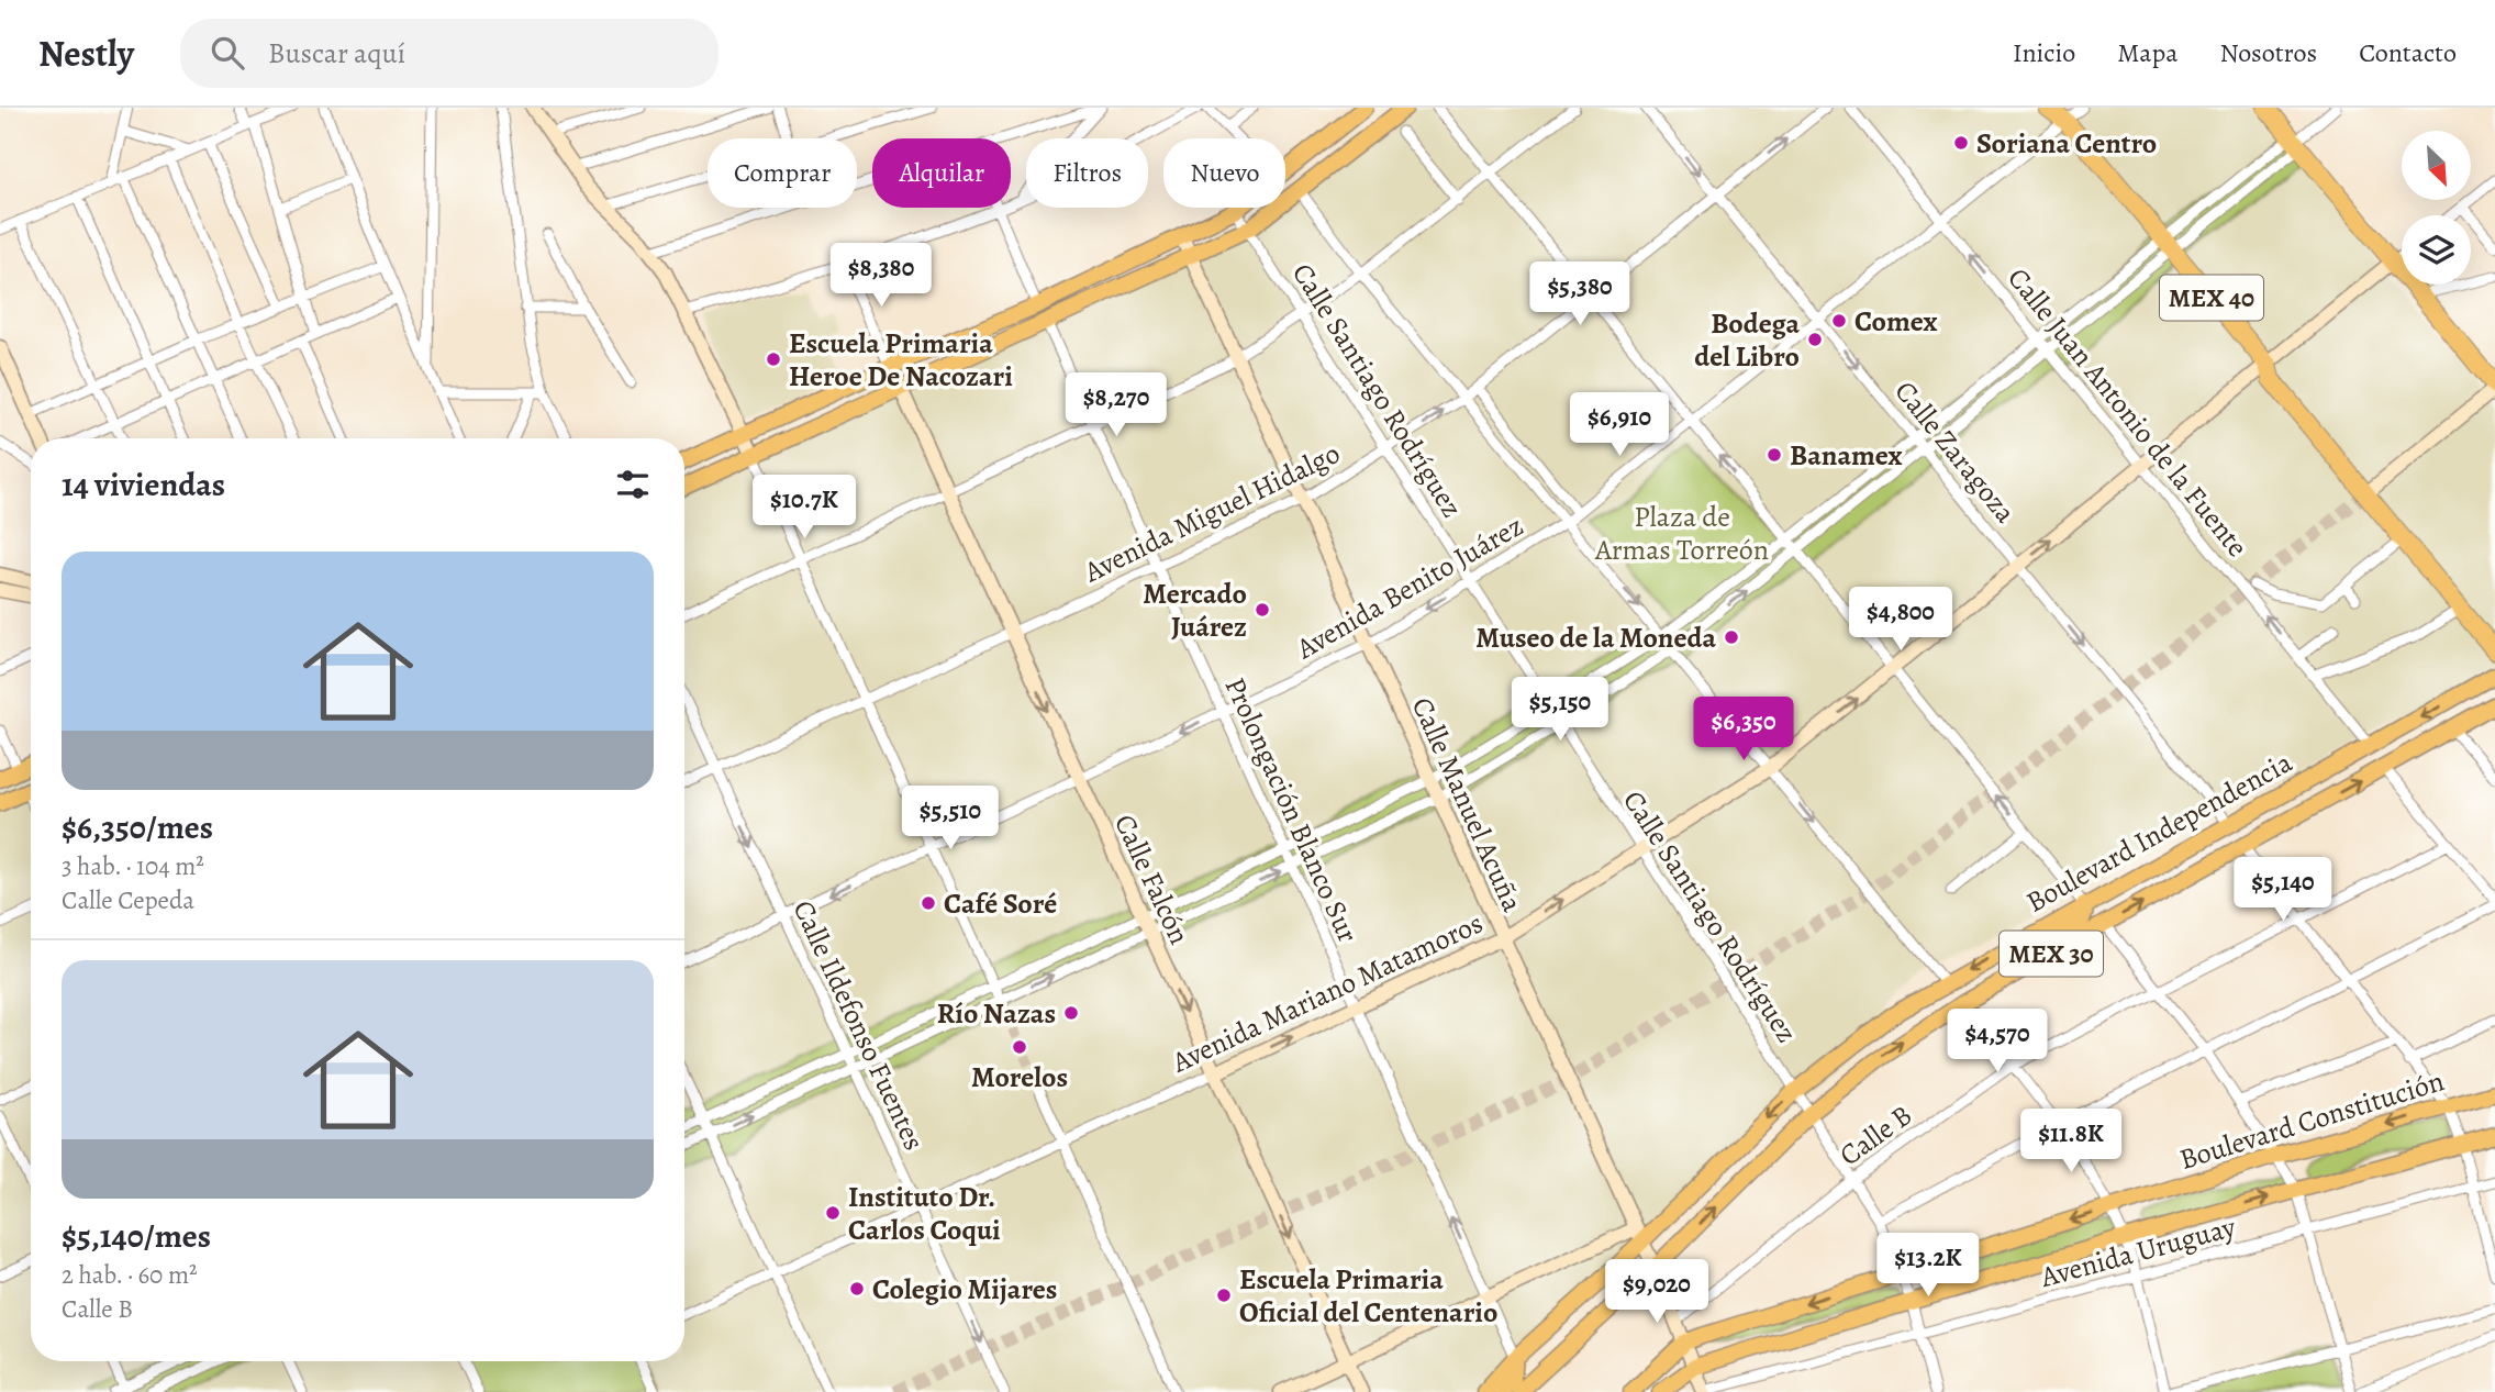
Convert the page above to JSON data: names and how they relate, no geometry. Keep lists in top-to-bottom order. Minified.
{"streets":{"highway":["MEX 40"],"main road":["Boulevard Independencia","MEX 30","Boulevard Constitución"],"street":["Calle Santiago Rodríguez","Calle Juan Antonio de la Fuente","Calle Zaragoza","Avenida Miguel Hidalgo","Avenida Benito Juárez","Calle Manuel Acuña","Prolongación Blanco Sur","Calle Falcón","Avenida Mariano Matamoros","Calle Ildefonso Fuentes","Calle B","Avenida Uruguay"]},"crossings":[["MEX 40","Avenida Benito Juárez"],["MEX 40","Avenida Mariano Matamoros"],["Calle Santiago Rodríguez","Avenida Miguel Hidalgo"],["Calle Santiago Rodríguez","Avenida Benito Juárez"],["Calle Santiago Rodríguez","Boulevard Independencia"],["Calle Santiago Rodríguez","Avenida Mariano Matamoros"],["Calle Santiago Rodríguez","Boulevard Constitución"],["Calle Santiago Rodríguez","Calle B"],["Calle Santiago Rodríguez","Avenida Uruguay"],["Calle Juan Antonio de la Fuente","Avenida Benito Juárez"],["Calle Juan Antonio de la Fuente","Boulevard Independencia"],["Calle Juan Antonio de la Fuente","Avenida Mariano Matamoros"],["Calle Zaragoza","Avenida Miguel Hidalgo"],["Calle Zaragoza","Avenida Benito Juárez"],["Calle Zaragoza","Boulevard Independencia"],["Calle Zaragoza","Avenida Mariano Matamoros"],["Avenida Miguel Hidalgo","Calle Manuel Acuña"],["Avenida Miguel Hidalgo","Prolongación Blanco Sur"],["Avenida Miguel Hidalgo","Calle Falcón"],["Avenida Miguel Hidalgo","Calle Ildefonso Fuentes"],["Avenida Benito Juárez","Calle Manuel Acuña"],["Avenida Benito Juárez","Prolongación Blanco Sur"],["Avenida Benito Juárez","Calle Falcón"],["Avenida Benito Juárez","Calle Ildefonso Fuentes"],["Calle Manuel Acuña","Boulevard Independencia"],["Calle Manuel Acuña","Avenida Mariano Matamoros"],["Calle Manuel Acuña","Boulevard Constitución"],["Calle Manuel Acuña","Calle B"],["Calle Manuel Acuña","Avenida Uruguay"],["Prolongación Blanco Sur","Boulevard Independencia"],["Prolongación Blanco Sur","Avenida Mariano Matamoros"],["Calle Falcón","Avenida Mariano Matamoros"],["Avenida Mariano Matamoros","Calle Ildefonso Fuentes"]],"one_way":["Calle Juan Antonio de la Fuente","Calle Zaragoza","Calle Falcón","Calle Ildefonso Fuentes"],"parks":["Plaza de Armas Torreón"],"places":["Soriana Centro","Comex","Bodega del Libro","Escuela Primaria Heroe De Nacozari","Banamex","Mercado Juárez","Museo de la Moneda","Café Soré","Río Nazas","Morelos","Instituto Dr. Carlos Coqui","Colegio Mijares","Escuela Primaria Oficial del Centenario"],"north":"bottom right","page":{"header":"Nestly","search":"Buscar aquí","nav":["Inicio","Mapa","Nosotros","Contacto"],"chip":["Comprar","Alquilar","Filtros","Nuevo"],"price":["$8,380","$5,380","$8,270","$6,910","$10.7K","$4,800","$5,150","$6,350","$5,510","$5,140","$4,570","$11.8K","$13.2K","$9,020"],"heading":"14 viviendas","list":[{"name":"$6,350/mes","note":"3 hab. · 104 m² · Calle Cepeda"},{"name":"$5,140/mes","note":"2 hab. · 60 m² · Calle B"}]}}
